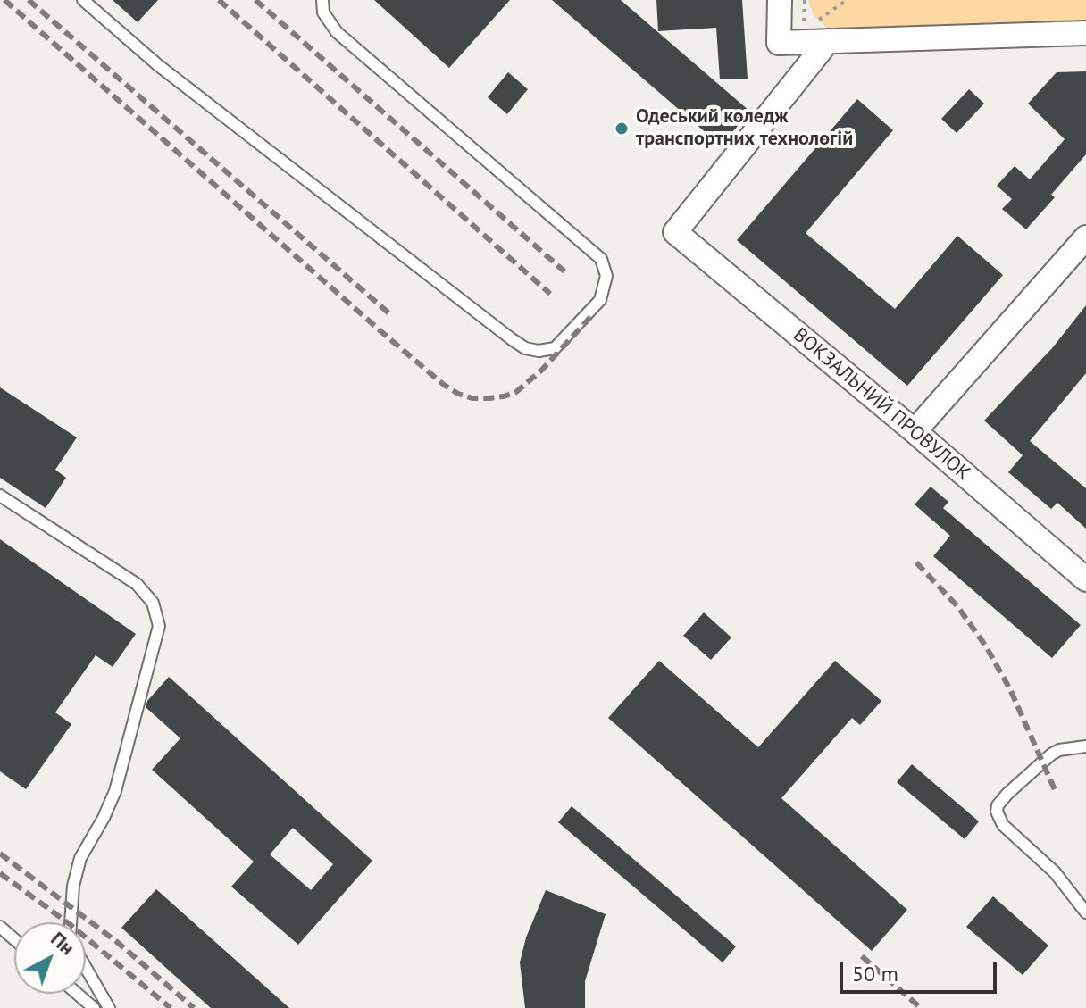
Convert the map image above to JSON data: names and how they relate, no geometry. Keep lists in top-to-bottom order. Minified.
{"streets":{"street":["ВОКЗАЛЬНИЙ ПРОВУЛОК"]},"places":["Одеський коледж транспортних технологій"],"scale_bar":"50 m","north":"top right"}
